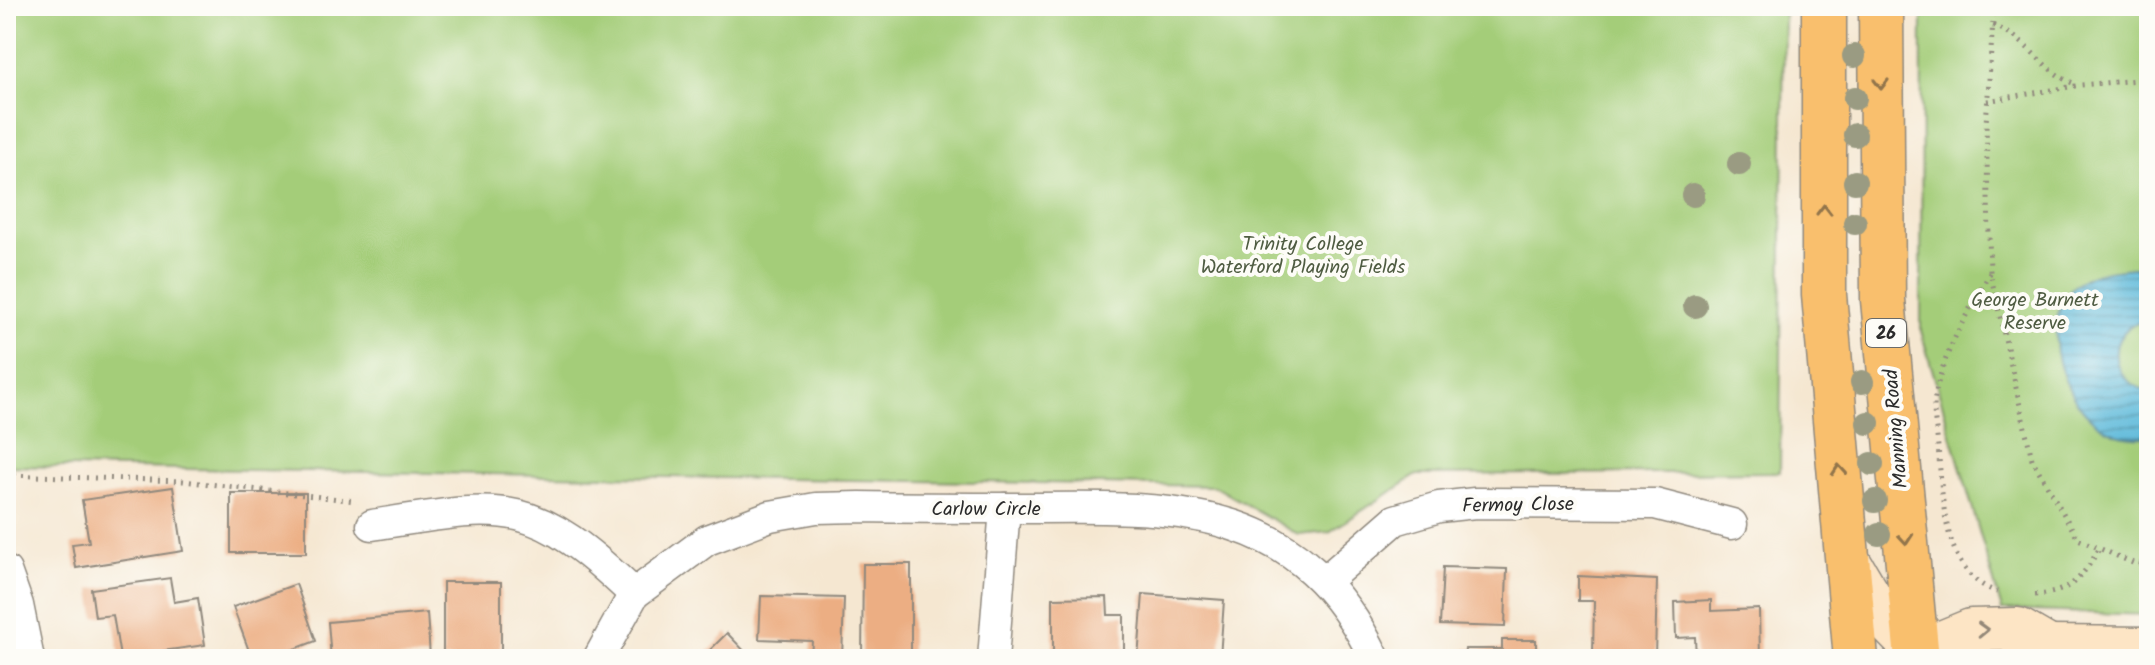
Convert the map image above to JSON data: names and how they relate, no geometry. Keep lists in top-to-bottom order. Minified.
{"streets":{"main road":["26","Manning Road"],"street":["Fermoy Close","Carlow Circle"]},"crossings":[["Fermoy Close","Carlow Circle"]],"parks":["Trinity College Waterford Playing Fields","George Burnett Reserve"]}
